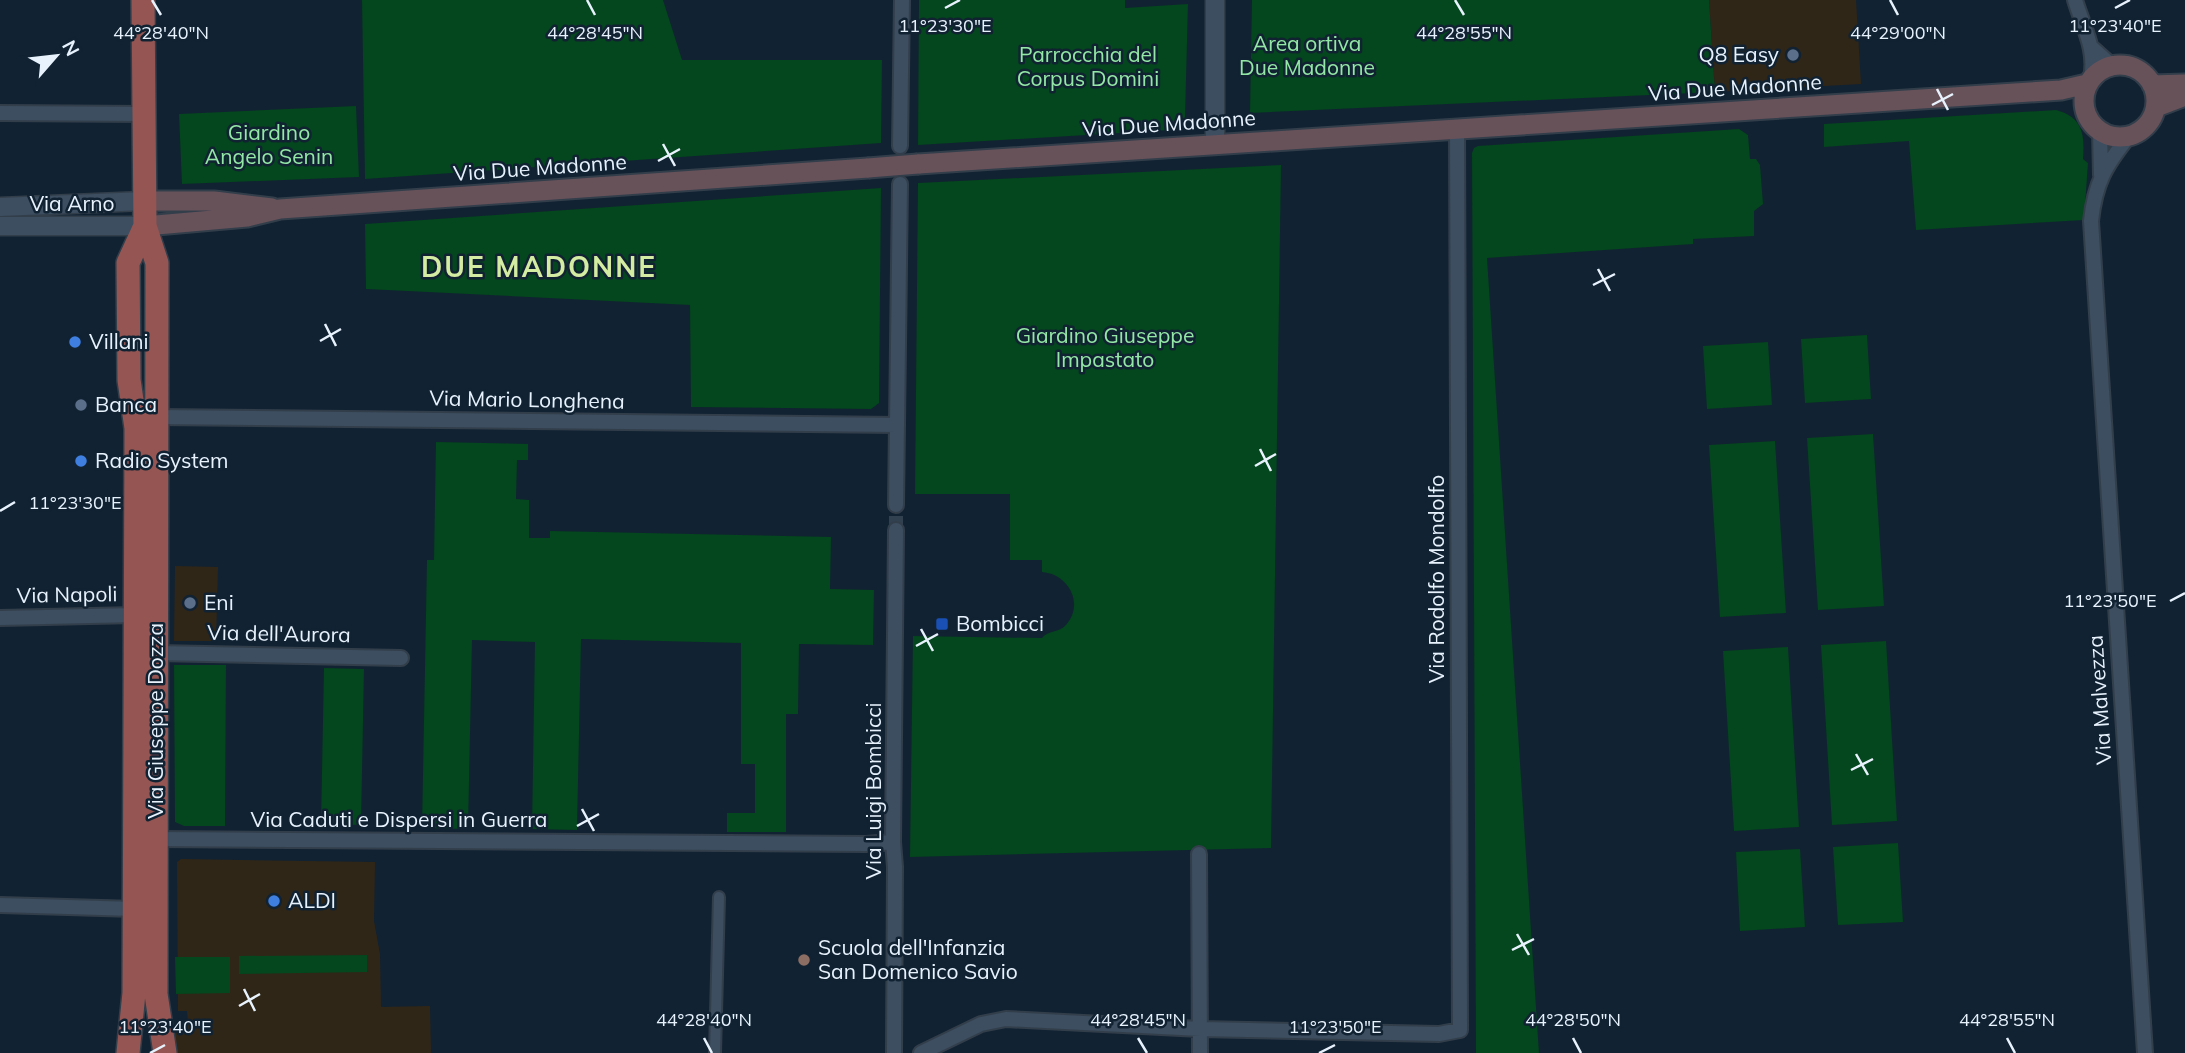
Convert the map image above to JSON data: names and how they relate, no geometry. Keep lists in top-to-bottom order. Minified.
{"streets":{"main road":["Via Due Madonne","Via Giuseppe Dozza"],"street":["Via Arno","Via Mario Longhena","Via Rodolfo Mondolfo","Via Napoli","Via dell'Aurora","Via Malvezza","Via Luigi Bombicci","Via Caduti e Dispersi in Guerra"]},"crossings":[["Via Due Madonne","Via Arno"],["Via Due Madonne","Via Rodolfo Mondolfo"],["Via Due Madonne","Via Malvezza"],["Via Due Madonne","Via Giuseppe Dozza"],["Via Arno","Via Giuseppe Dozza"],["Via Mario Longhena","Via Giuseppe Dozza"],["Via Napoli","Via Giuseppe Dozza"],["Via dell'Aurora","Via Giuseppe Dozza"],["Via Giuseppe Dozza","Via Caduti e Dispersi in Guerra"],["Via Luigi Bombicci","Via Caduti e Dispersi in Guerra"]],"districts":["DUE MADONNE"],"parks":["Area ortiva Due Madonne","Parrocchia del Corpus Domini","Giardino Angelo Senin","Giardino Giuseppe Impastato"],"places":{"other":["Q8 Easy","Villani","Banca","Radio System","Eni","ALDI","Scuola dell'Infanzia San Domenico Savio"],"transit":["Bombicci"]},"north":"top right","coordinates":["11°23'30\"E","11°23'40\"E","44°28'40\"N","44°28'45\"N","44°28'55\"N","44°29'00\"N","11°23'50\"E","44°28'50\"N"]}
